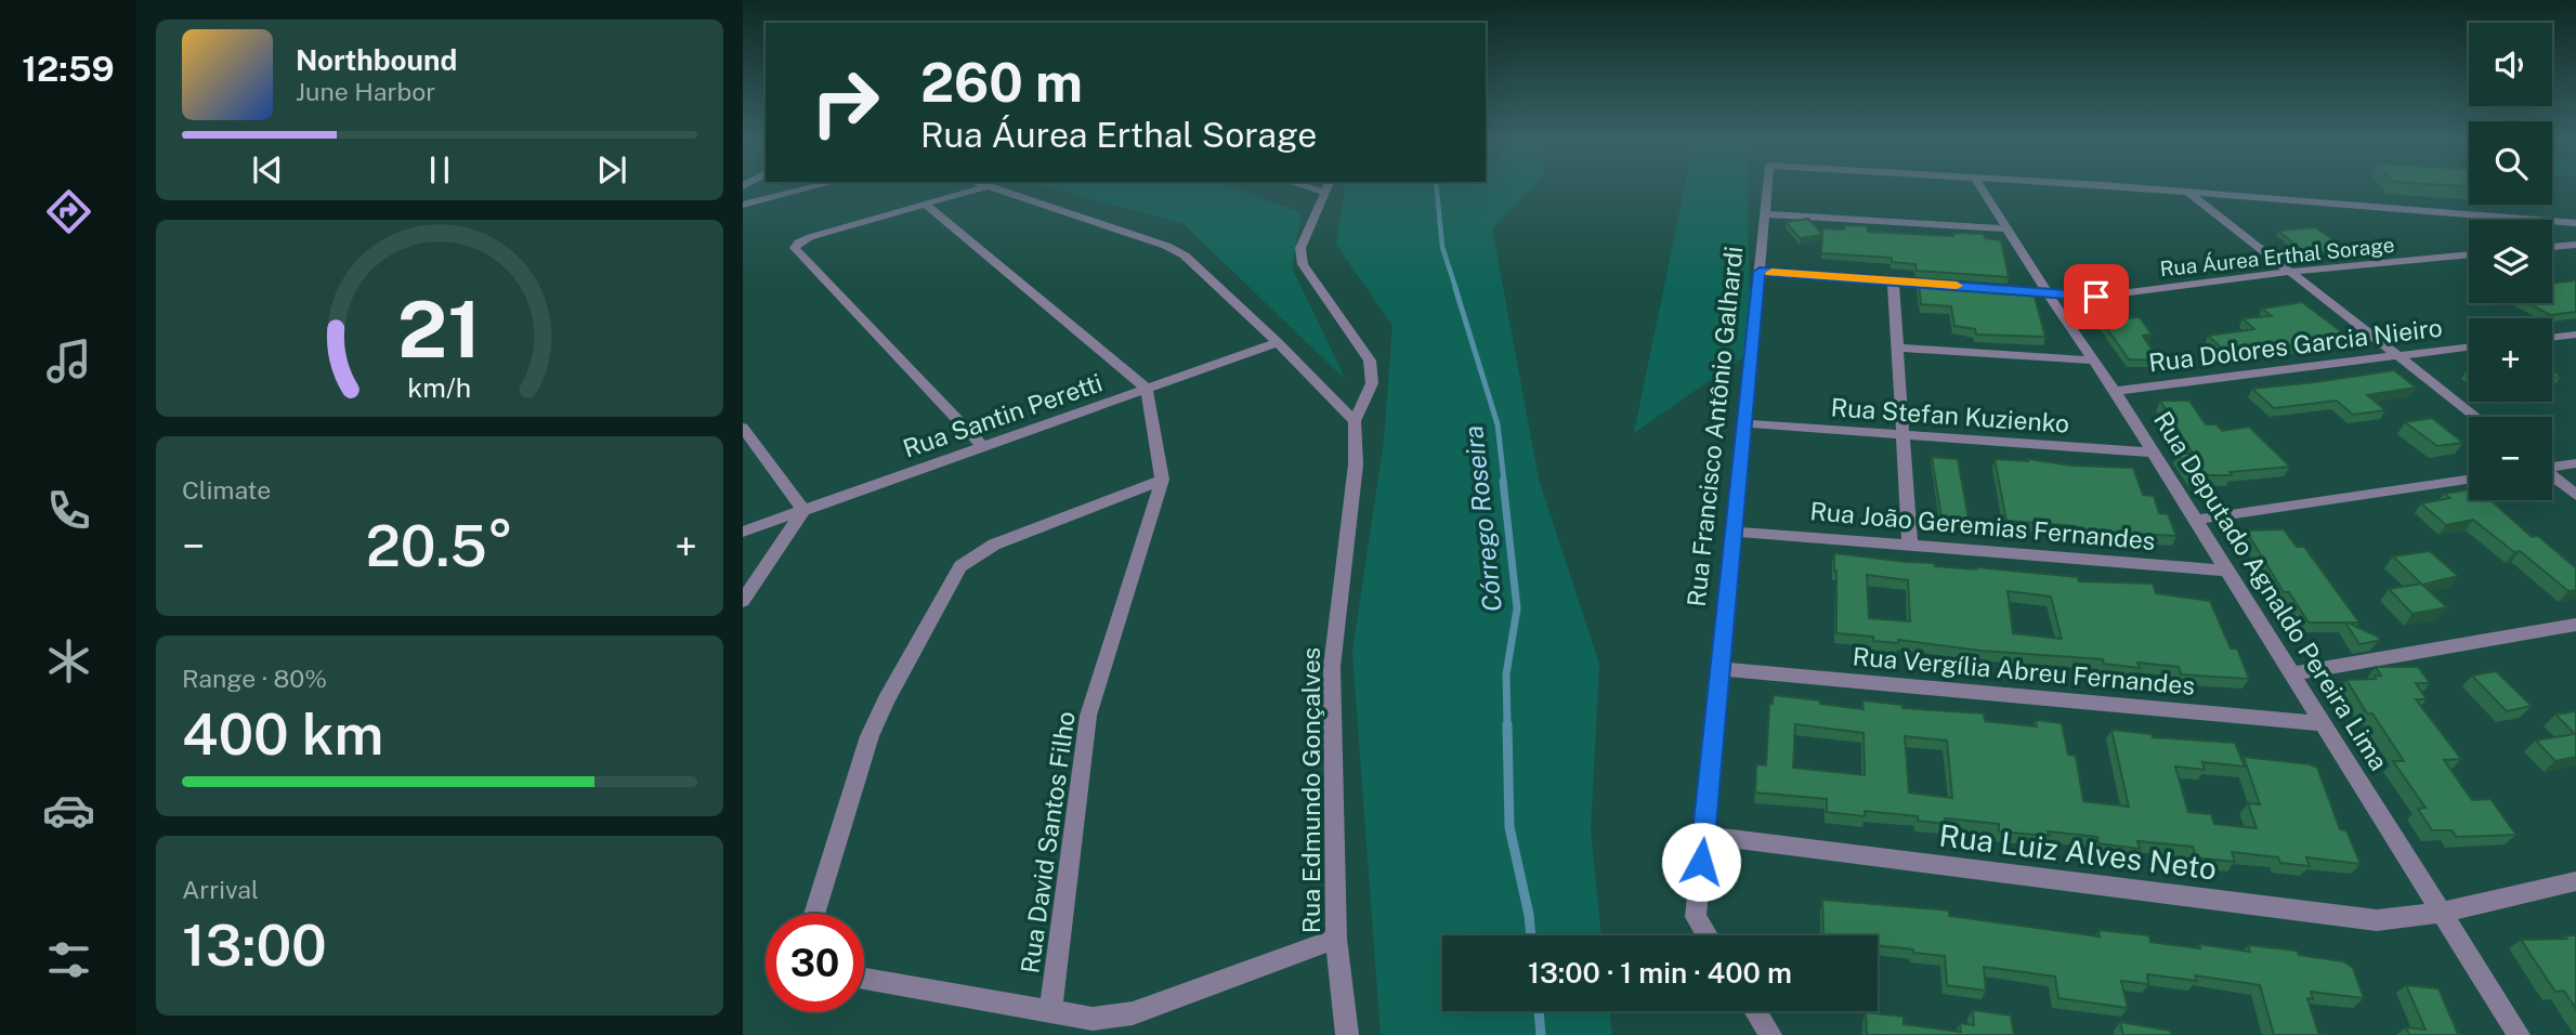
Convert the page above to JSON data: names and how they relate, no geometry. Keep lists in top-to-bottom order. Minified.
{"streets":{"street":["Rua Áurea Erthal Sorage","Rua Dolores Garcia Nieiro","Rua Santin Peretti","Rua Stefan Kuzienko","Rua Francisco Antônio Galhardi","Rua João Geremias Fernandes","Rua Deputado Agnaldo Pereira Lima","Rua Vergília Abreu Fernandes","Rua Edmundo Gonçalves","Rua David Santos Filho","Rua Luiz Alves Neto"]},"crossings":[["Rua Áurea Erthal Sorage","Rua Deputado Agnaldo Pereira Lima"],["Rua Dolores Garcia Nieiro","Rua Deputado Agnaldo Pereira Lima"],["Rua Santin Peretti","Rua David Santos Filho"],["Rua Stefan Kuzienko","Rua Francisco Antônio Galhardi"],["Rua Stefan Kuzienko","Rua Deputado Agnaldo Pereira Lima"],["Rua Francisco Antônio Galhardi","Rua João Geremias Fernandes"],["Rua Francisco Antônio Galhardi","Rua Vergília Abreu Fernandes"],["Rua Francisco Antônio Galhardi","Rua Luiz Alves Neto"],["Rua João Geremias Fernandes","Rua Deputado Agnaldo Pereira Lima"],["Rua Deputado Agnaldo Pereira Lima","Rua Vergília Abreu Fernandes"],["Rua Deputado Agnaldo Pereira Lima","Rua Luiz Alves Neto"]],"water":["Córrego Roseira"],"page":{"tabs":"12:59","map_buttons":["+","−"],"turn":["260 m","Rua Áurea Erthal Sorage"],"song":["Northbound","June Harbor"],"tile":["Climate",["Range · 80%","400 km"],["Arrival","13:00"]],"heat":["−","20.5°","+"],"limit":"30","trip":"13:00 · 1 min · 400 m","gauge":["21","km/h"]}}
